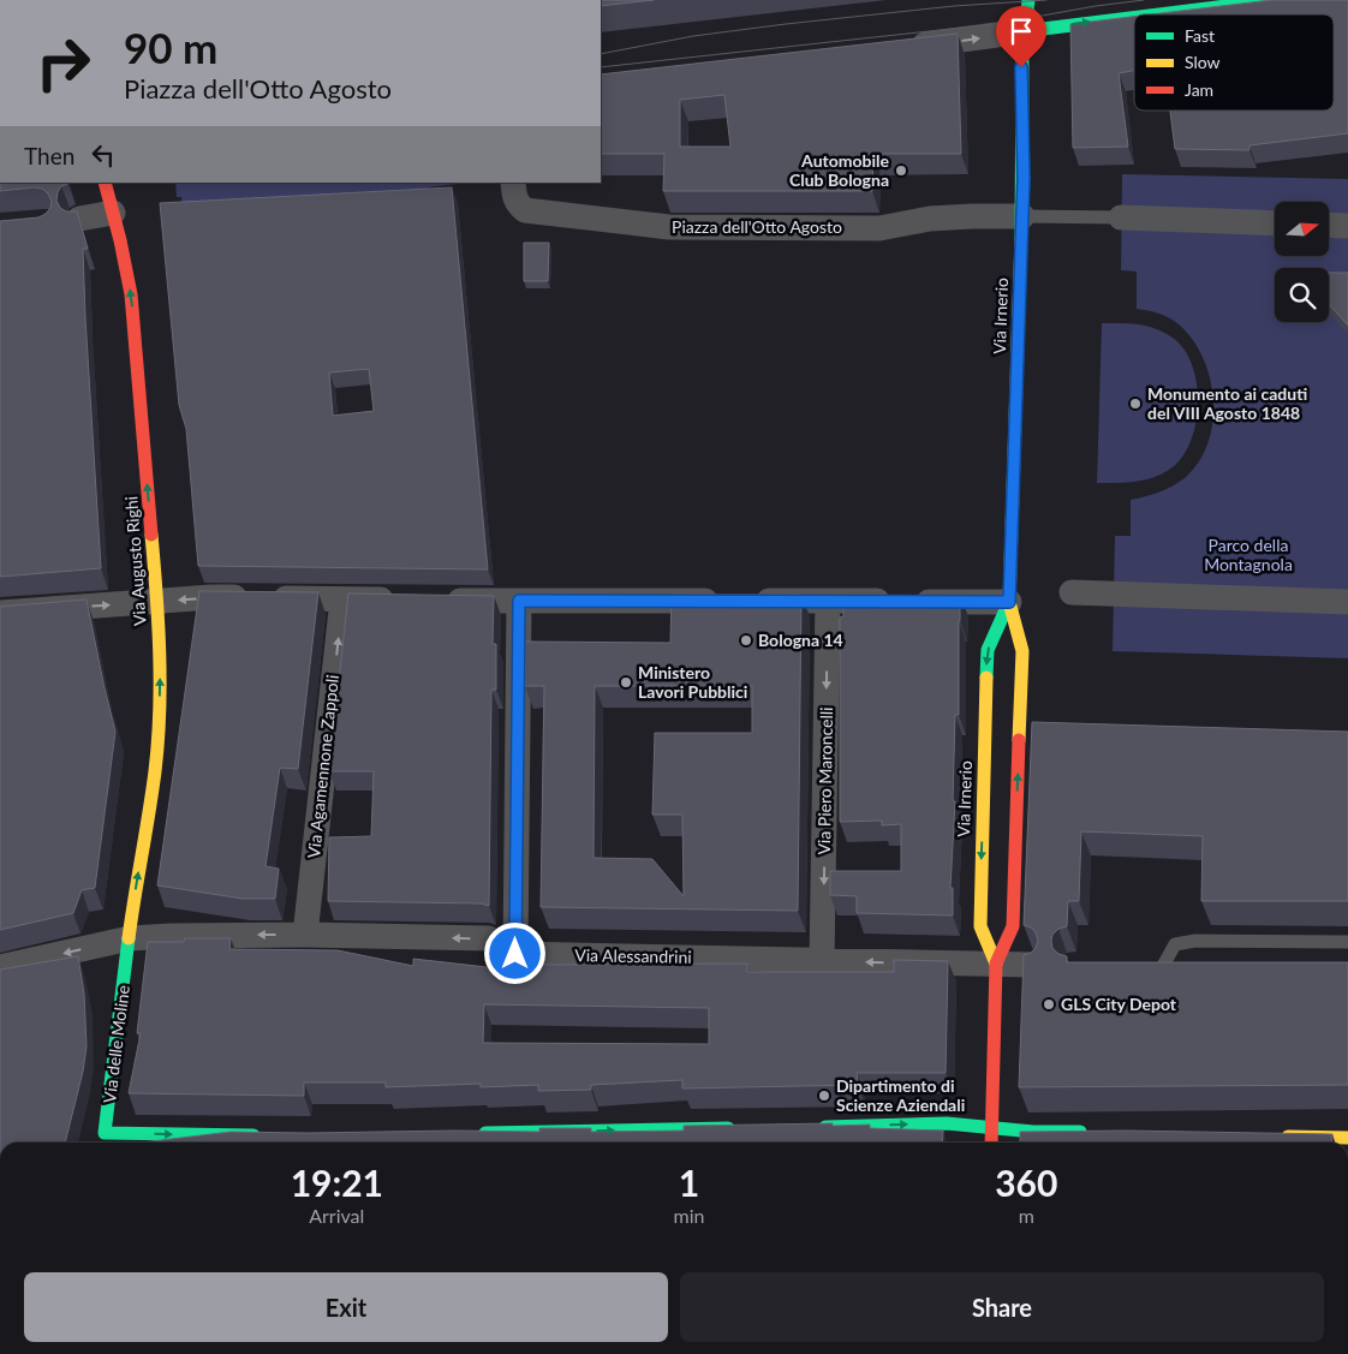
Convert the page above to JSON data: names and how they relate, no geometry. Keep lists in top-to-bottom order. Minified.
{"streets":{"street":["Piazza dell'Otto Agosto","Via Irnerio","Via Augusto Righi","Via Agamennone Zappoli","Via Piero Maroncelli","Via Alessandrini","Via delle Moline"]},"crossings":[["Piazza dell'Otto Agosto","Via Irnerio"],["Via Irnerio","Via Alessandrini"],["Via Augusto Righi","Via Alessandrini"],["Via Augusto Righi","Via delle Moline"],["Via Agamennone Zappoli","Via Alessandrini"],["Via Piero Maroncelli","Via Alessandrini"],["Via Alessandrini","Via delle Moline"]],"one_way":["Via Augusto Righi","Via Piero Maroncelli"],"parks":["Parco della Montagnola"],"places":["Automobile Club Bologna","Monumento ai caduti del VIII Agosto 1848","Bologna 14","Ministero Lavori Pubblici","GLS City Depot","Dipartimento di Scienze Aziendali"],"legend":["Fast","Slow","Jam"],"north":"right","page":{"turn":["90 m","Piazza dell'Otto Agosto"],"then":"Then","eta":["19:21","Arrival","1","min","360","m"],"buttons":["Exit","Share"]}}
